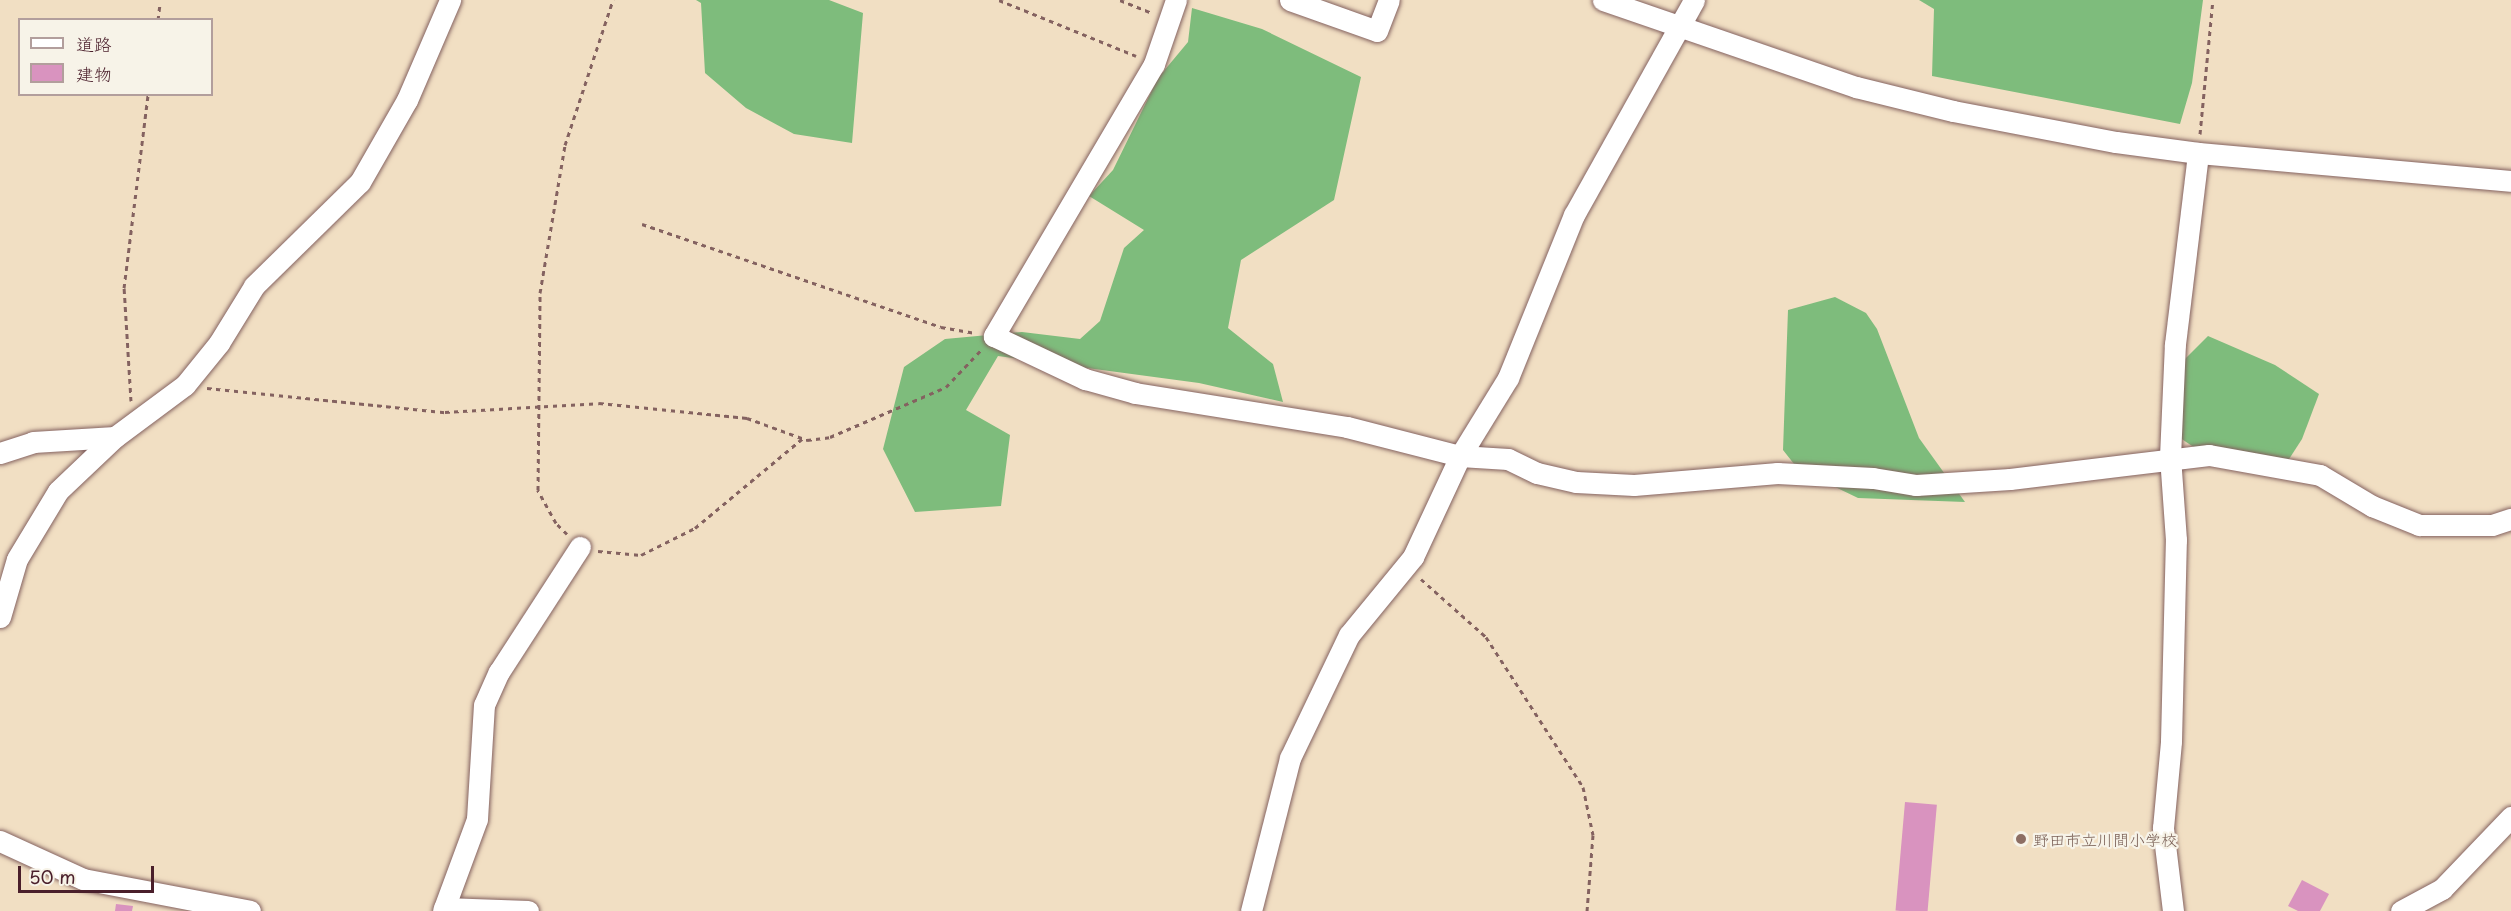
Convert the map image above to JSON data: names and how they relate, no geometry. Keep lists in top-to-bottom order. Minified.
{"places":["野田市立川間小学校"],"legend":["道路","建物"],"scale_bar":"50 m"}
